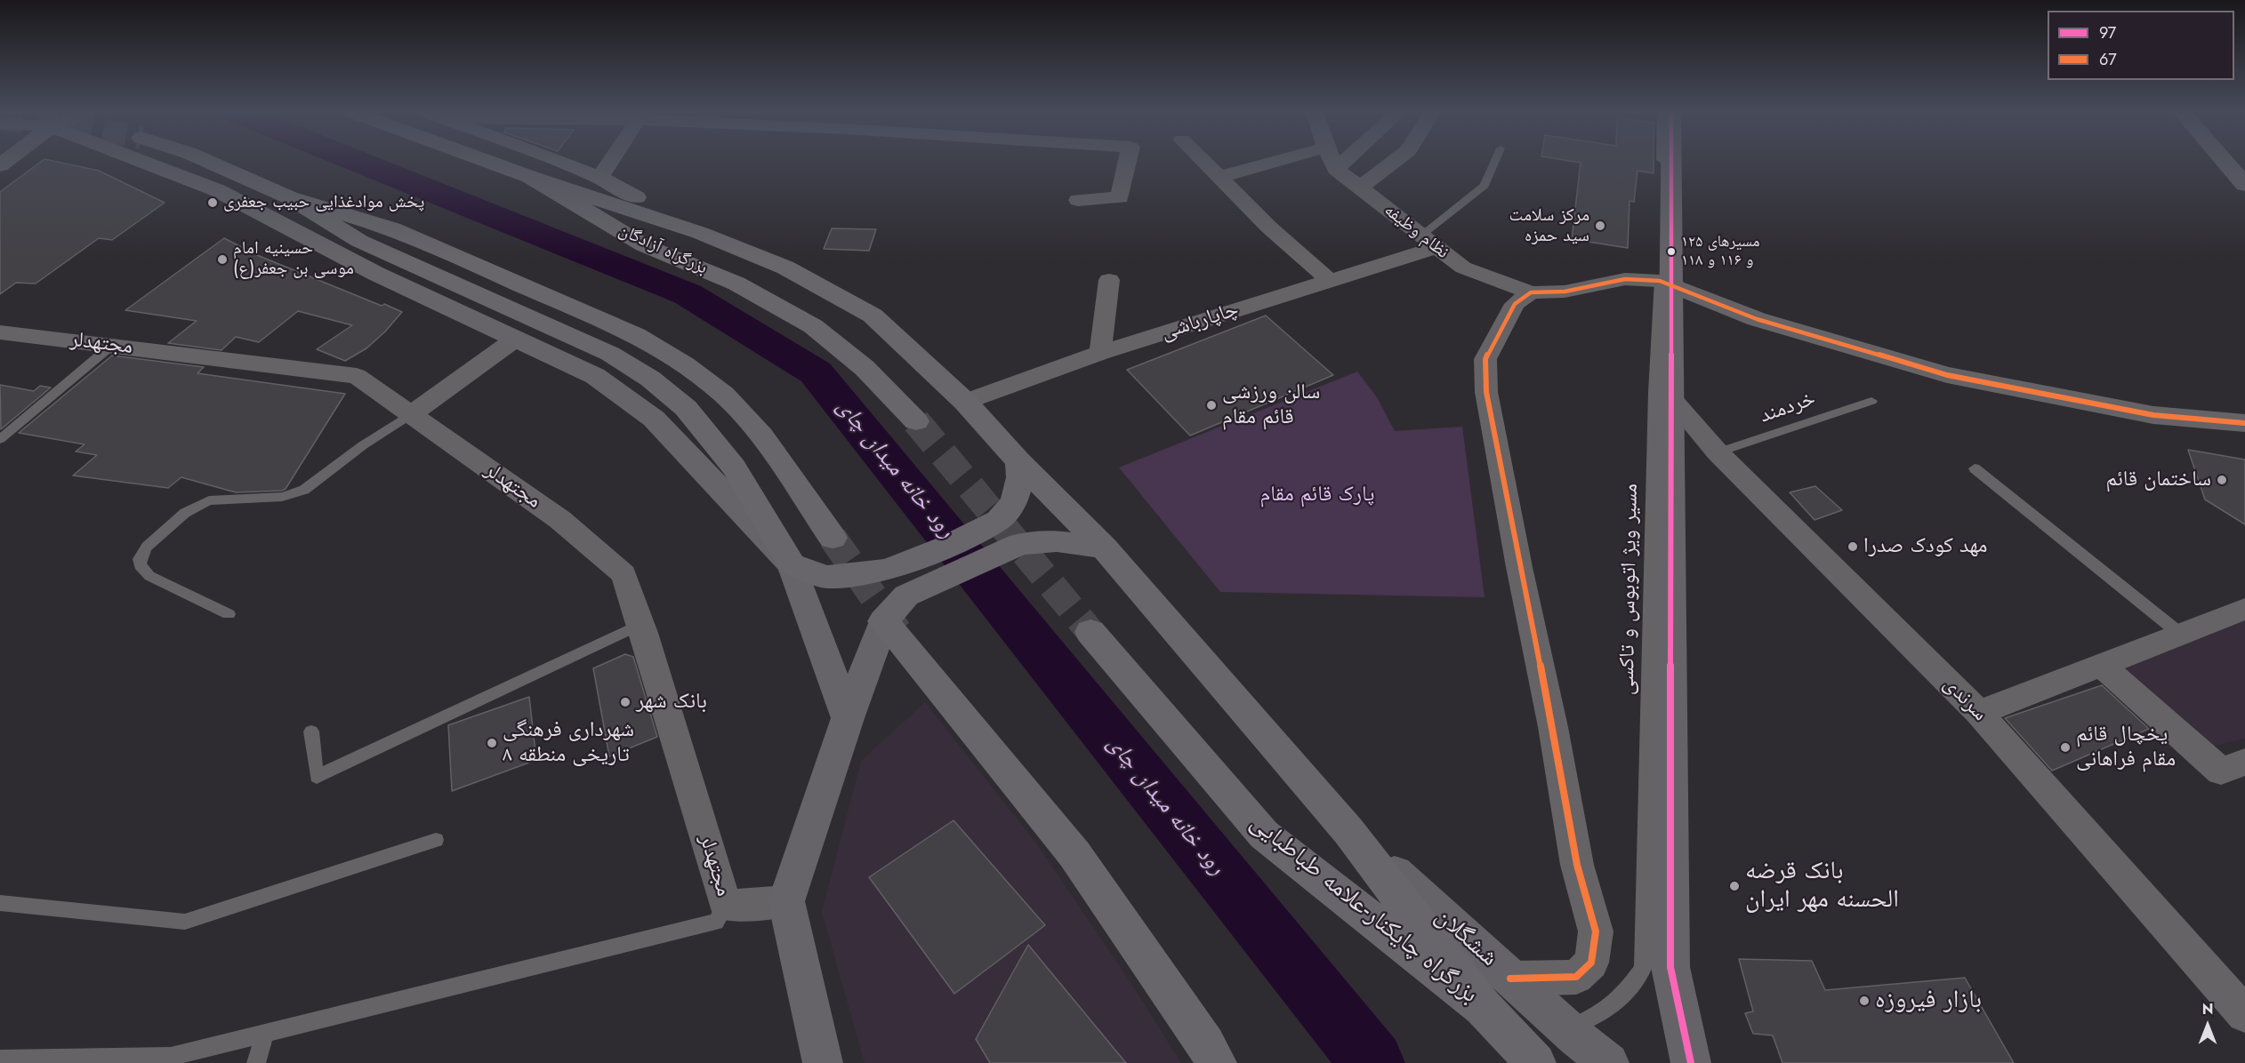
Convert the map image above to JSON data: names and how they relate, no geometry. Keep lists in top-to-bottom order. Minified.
{"streets":{"highway":["بزرگراه آزادگان","بزرگراه چایکنار-علامه طباطبایی"],"main road":["ششگلان"],"street":["نظام وظیفه","چاپارباشی","مجتهدلر","سرندی"],"lane":["خردمند","مسیر ویژ اتوبوس و تاکسی"]},"crossings":[["نظام وظیفه","چاپارباشی"],["خردمند","سرندی"],["مسیر ویژ اتوبوس و تاکسی","ششگلان"]],"water":["رود خانه میدان چای"],"parks":["پارک قائم مقام"],"places":["پخش موادغذایی حبیب جعفری","مرکز سلامت سید حمزه","مسیرهای ۱۲۵ و ۱۱۶ و ۱۱۸","حسینیه امام موسی بن جعفر(ع)","سالن ورزشی قائم مقام","ساختمان قائم","مهد کودک صدرا","بانک شهر","شهرداری فرهنگی تاریخی منطقه ۸","یخچال قائم مقام فراهانی","بانک قرضه الحسنه مهر ایران","بازار فیروزه"],"lines":["transit line 97","transit line 67"],"legend":["97","67"],"north":"top"}
